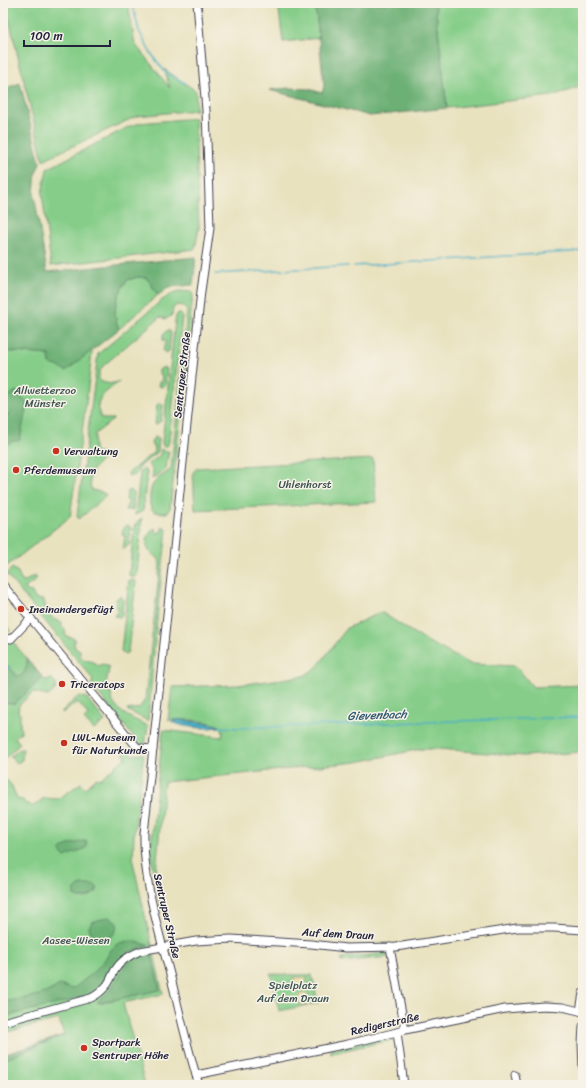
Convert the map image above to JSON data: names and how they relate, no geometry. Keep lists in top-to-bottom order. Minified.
{"streets":{"street":["Sentruper Straße","Auf dem Draun","Redigerstraße"]},"crossings":[["Sentruper Straße","Auf dem Draun"],["Sentruper Straße","Redigerstraße"]],"water":["Gievenbach"],"parks":["Allwetterzoo Münster","Uhlenhorst","Aasee-Wiesen","Spielplatz Auf dem Draun"],"places":["Verwaltung","Pferdemuseum","Ineinandergefügt","Triceratops","LWL-Museum für Naturkunde","Sportpark Sentruper Höhe"],"scale_bar":"100 m"}
